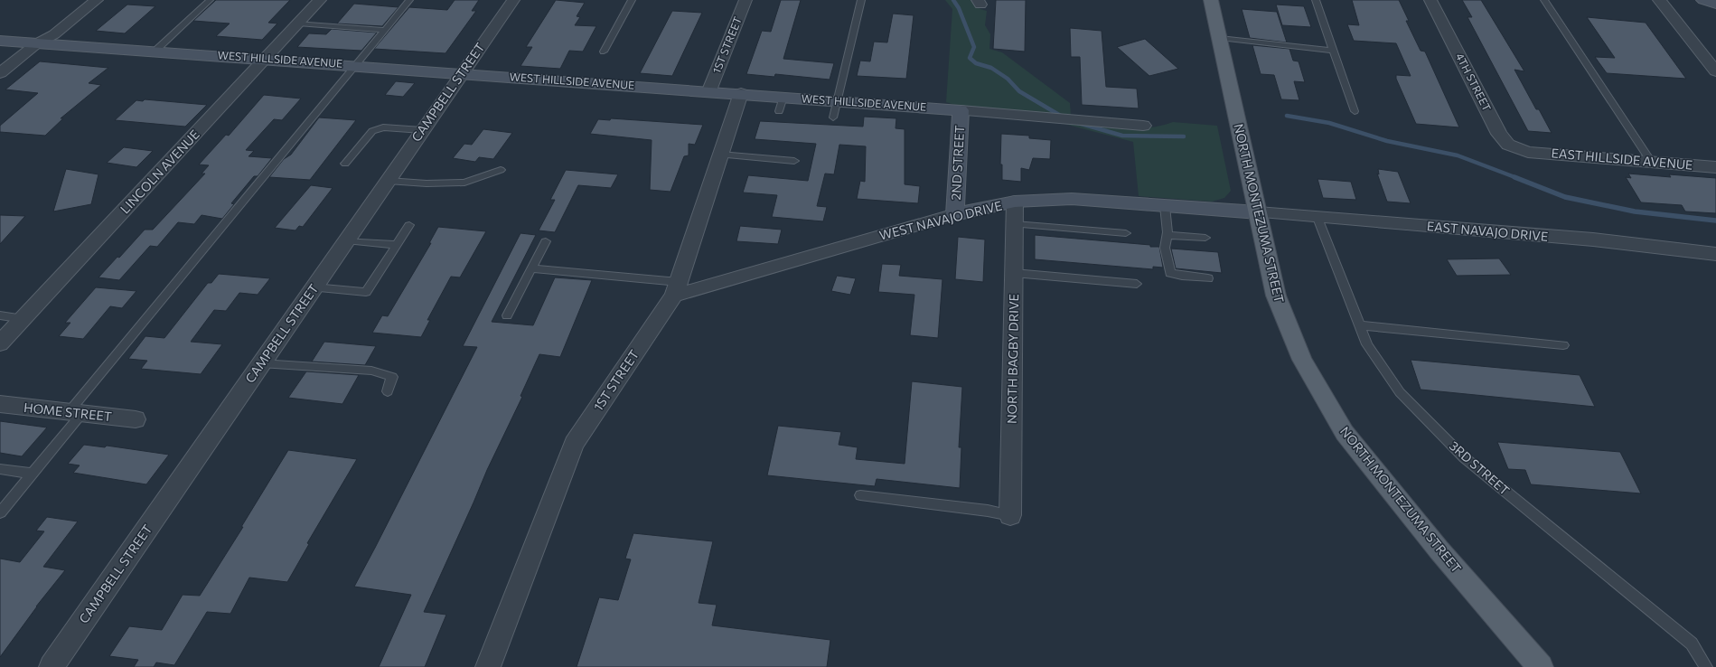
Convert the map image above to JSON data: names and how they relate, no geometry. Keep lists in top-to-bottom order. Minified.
{"streets":{"main road":["NORTH MONTEZUMA STREET"],"street":["1ST STREET","WEST HILLSIDE AVENUE","4TH STREET","CAMPBELL STREET","EAST HILLSIDE AVENUE","2ND STREET","LINCOLN AVENUE","WEST NAVAJO DRIVE","EAST NAVAJO DRIVE","NORTH BAGBY DRIVE","HOME STREET"],"lane":["3RD STREET"]},"crossings":[["1ST STREET","WEST HILLSIDE AVENUE"],["1ST STREET","WEST NAVAJO DRIVE"],["WEST HILLSIDE AVENUE","CAMPBELL STREET"],["WEST HILLSIDE AVENUE","2ND STREET"],["WEST HILLSIDE AVENUE","LINCOLN AVENUE"],["4TH STREET","EAST HILLSIDE AVENUE"],["2ND STREET","WEST NAVAJO DRIVE"],["NORTH MONTEZUMA STREET","WEST NAVAJO DRIVE"],["NORTH MONTEZUMA STREET","EAST NAVAJO DRIVE"],["WEST NAVAJO DRIVE","EAST NAVAJO DRIVE"],["WEST NAVAJO DRIVE","NORTH BAGBY DRIVE"],["EAST NAVAJO DRIVE","3RD STREET"]]}
